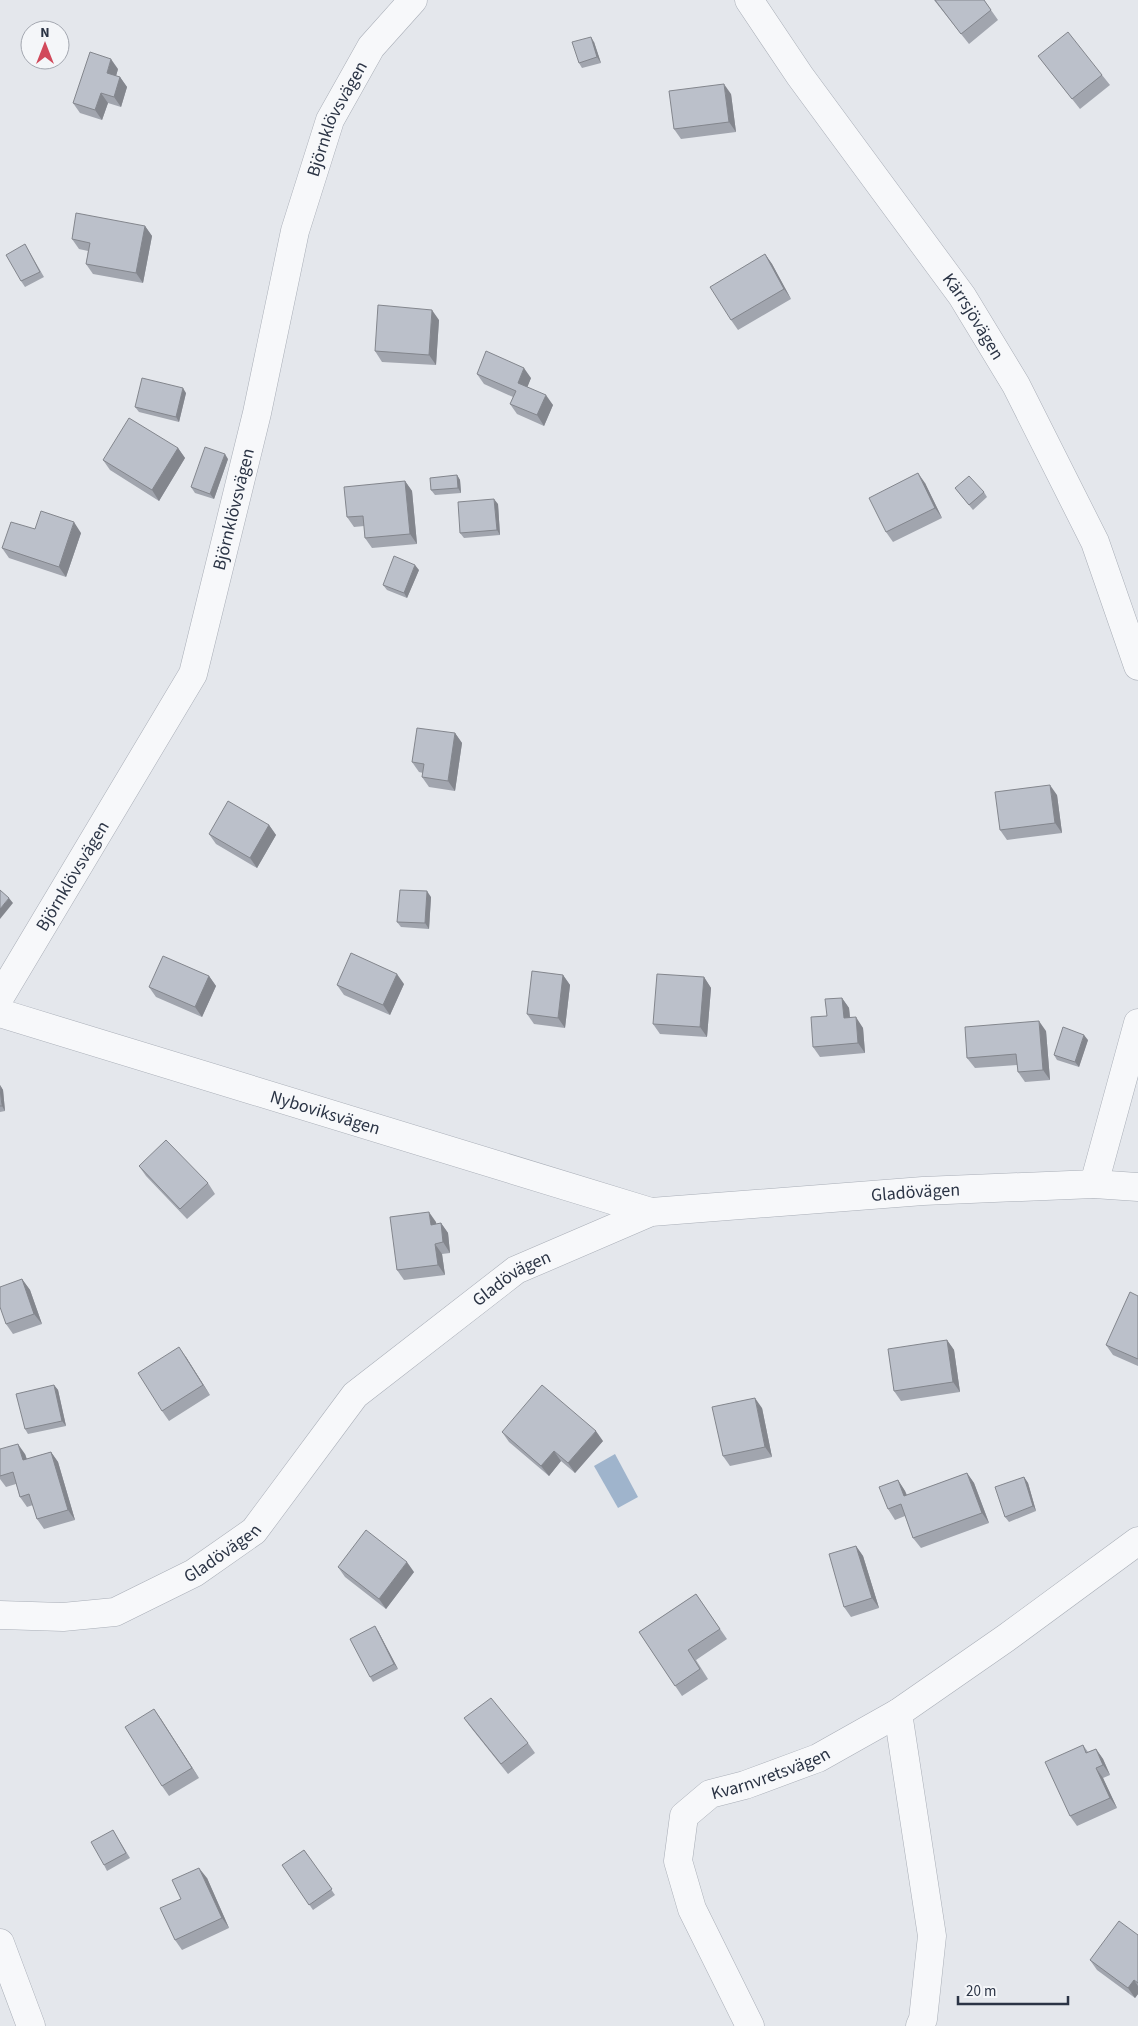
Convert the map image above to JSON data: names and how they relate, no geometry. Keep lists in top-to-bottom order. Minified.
{"streets":{"street":["Björnklövsvägen","Kärrsjövägen","Nyboviksvägen","Gladövägen","Kvarnvretsvägen"]},"crossings":[["Nyboviksvägen","Gladövägen"]],"scale_bar":"20 m","north":"top"}
